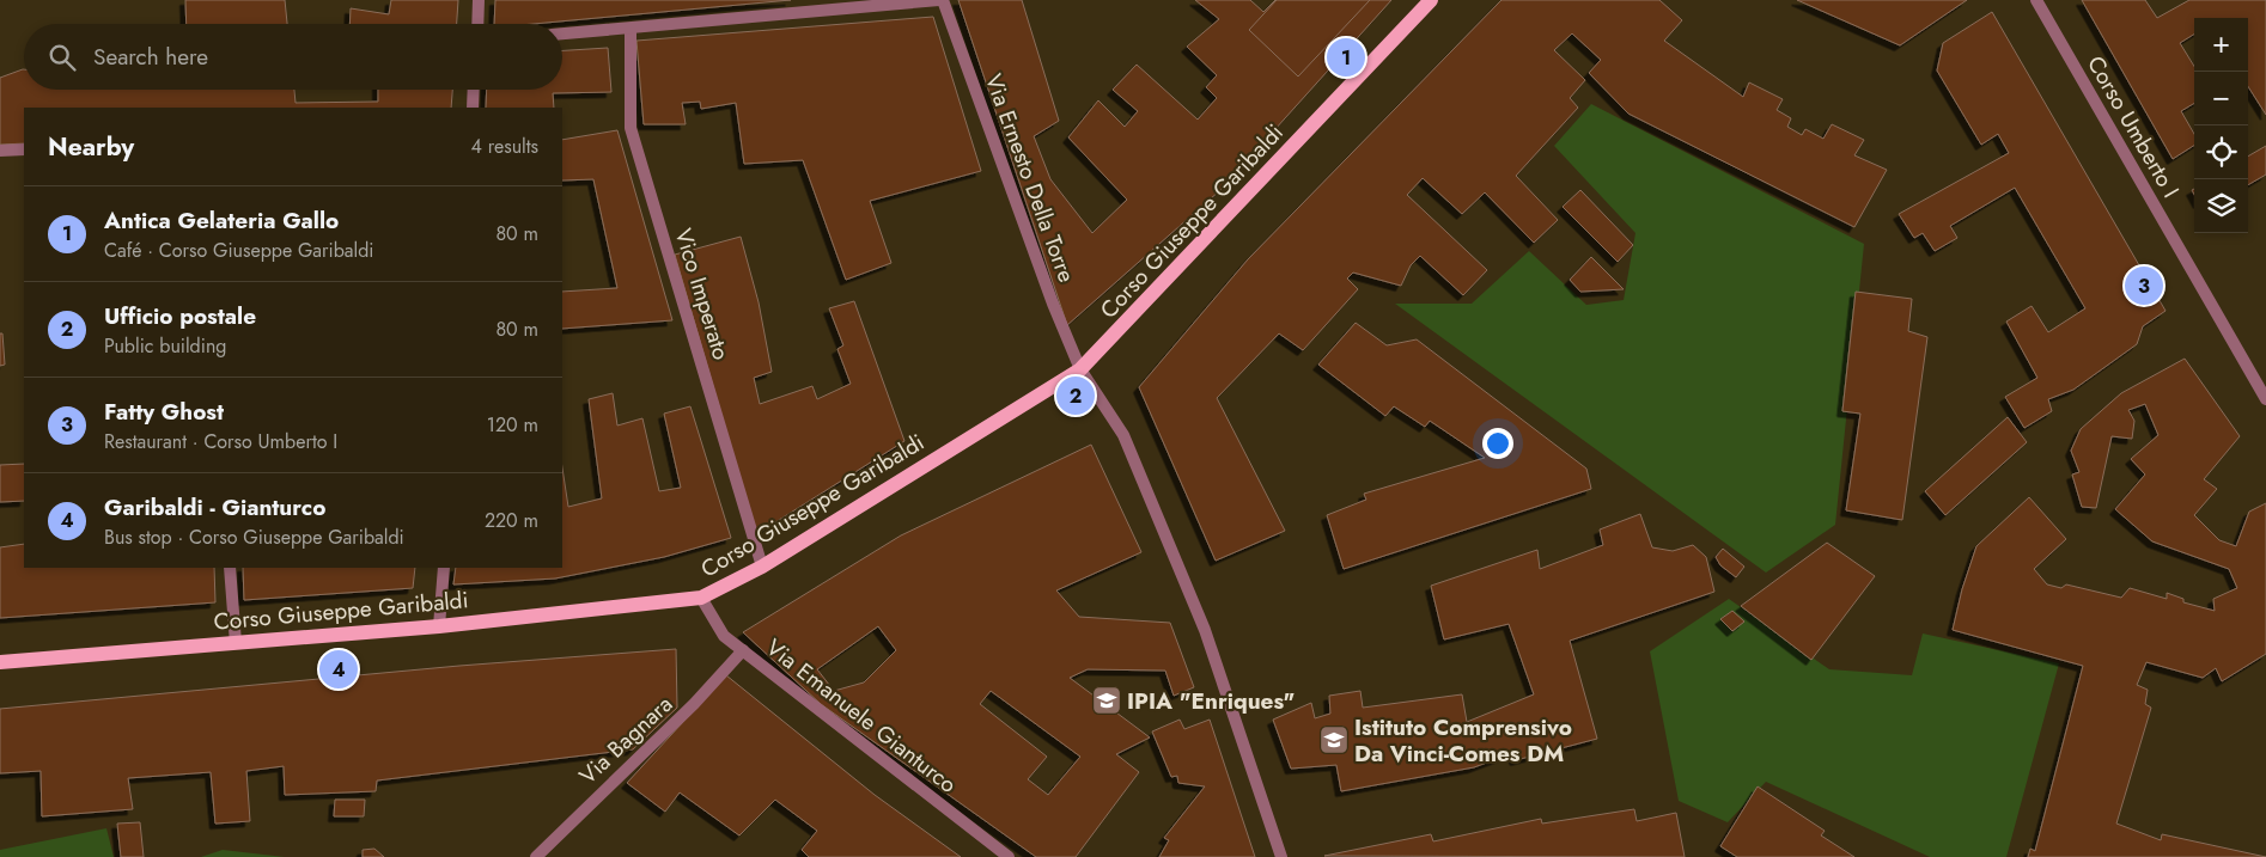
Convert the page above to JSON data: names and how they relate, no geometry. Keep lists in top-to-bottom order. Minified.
{"streets":{"main road":["Corso Giuseppe Garibaldi"],"street":["Corso Umberto I","Via Ernesto Della Torre","Vico Imperato","Via Emanuele Gianturco","Via Bagnara"]},"crossings":[["Via Ernesto Della Torre","Corso Giuseppe Garibaldi"],["Corso Giuseppe Garibaldi","Vico Imperato"],["Corso Giuseppe Garibaldi","Via Emanuele Gianturco"],["Via Emanuele Gianturco","Via Bagnara"]],"places":{"school or university":["IPIA \"Enriques\"","Istituto Comprensivo Da Vinci-Comes DM"]},"page":{"map_buttons":["+","−"],"search":"Search here","pins":["1","3","2","4"],"heading":["Nearby","4 results"],"list":[{"mark":"1","name":"Antica Gelateria Gallo","note":"Café · Corso Giuseppe Garibaldi","value":"80 m"},{"mark":"2","name":"Ufficio postale","note":"Public building","value":"80 m"},{"mark":"3","name":"Fatty Ghost","note":"Restaurant · Corso Umberto I","value":"120 m"},{"mark":"4","name":"Garibaldi - Gianturco","note":"Bus stop · Corso Giuseppe Garibaldi","value":"220 m"}]}}
